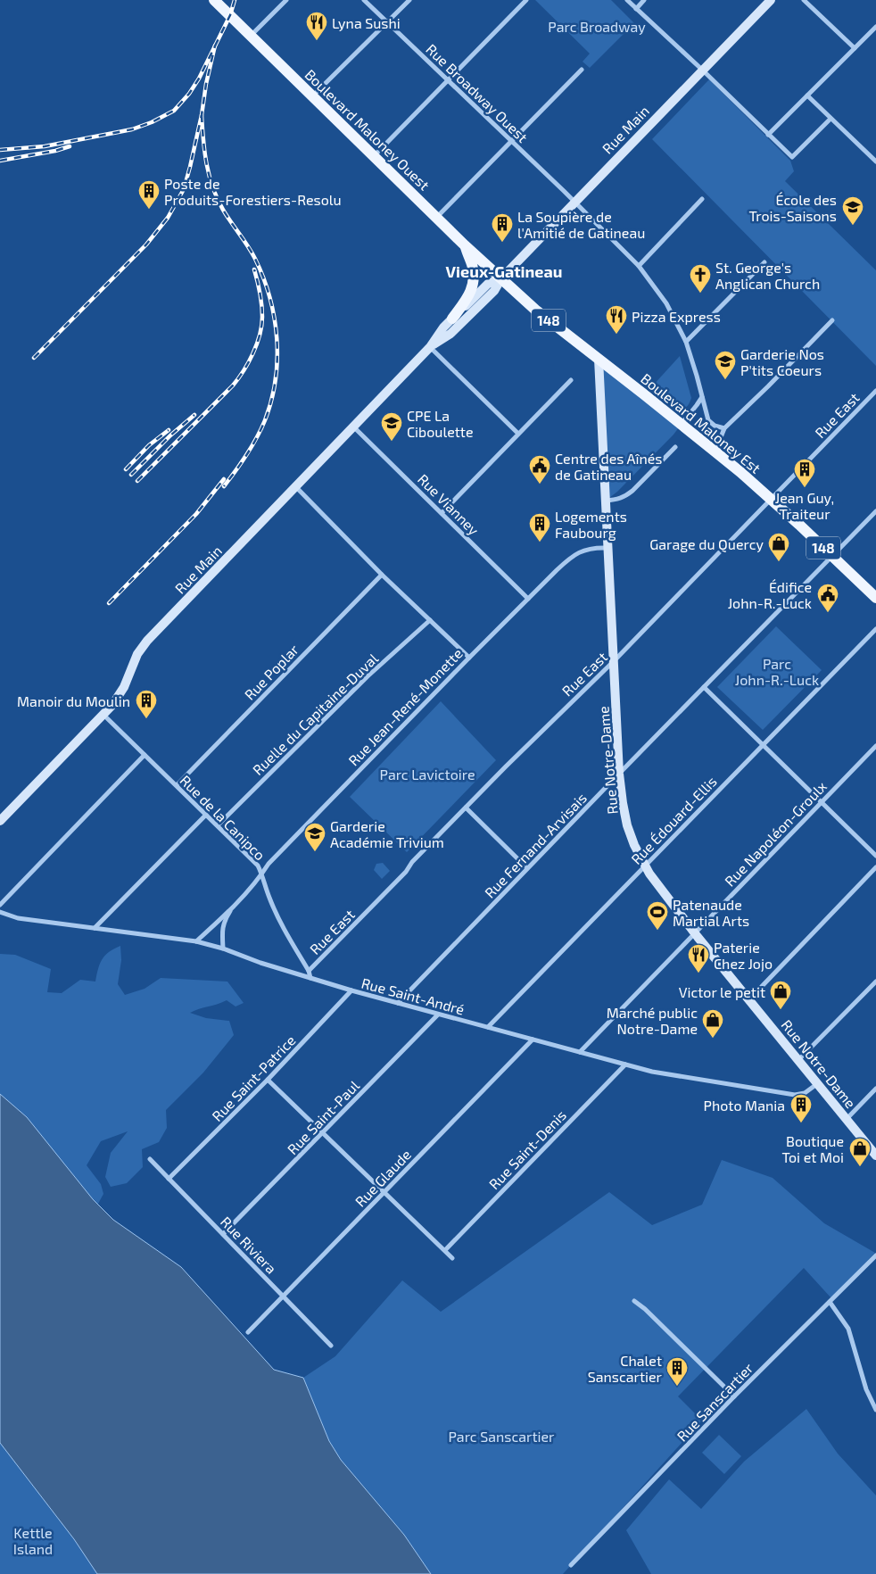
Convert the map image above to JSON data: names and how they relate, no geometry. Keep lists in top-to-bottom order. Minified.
{"streets":{"main road":["Boulevard Maloney Ouest","148","Boulevard Maloney Est"],"street":["Rue Broadway Ouest","Rue Main","Rue East","Rue Vianney","Rue Poplar","Rue Jean-René-Monette","Ruelle du Capitaine-Duval","Rue Notre-Dame","Rue de la Canipco","Rue Édouard-Ellis","Rue Napoléon-Groulx","Rue Fernand-Arvisais","Rue Saint-André","Rue Saint-Patrice","Rue Saint-Paul","Rue Saint-Denis","Rue Glaude","Rue Riviera","Rue Sanscartier"]},"crossings":[["Rue Broadway Ouest","Rue Main"],["Boulevard Maloney Ouest","Rue Main"],["Boulevard Maloney Ouest","Boulevard Maloney Est"],["Rue Main","Boulevard Maloney Est"],["Rue Main","Rue Vianney"],["Rue Main","Rue de la Canipco"],["Rue East","Boulevard Maloney Est"],["Rue East","Rue Notre-Dame"],["Rue East","Rue de la Canipco"],["Boulevard Maloney Est","Rue Notre-Dame"],["Boulevard Maloney Est","Rue Fernand-Arvisais"],["Rue Vianney","Rue Jean-René-Monette"],["Rue Poplar","Rue de la Canipco"],["Rue Jean-René-Monette","Rue Notre-Dame"],["Rue Jean-René-Monette","Rue de la Canipco"],["Rue Jean-René-Monette","Rue Saint-André"],["Ruelle du Capitaine-Duval","Rue de la Canipco"],["Rue Notre-Dame","Rue Édouard-Ellis"],["Rue Notre-Dame","Rue Napoléon-Groulx"],["Rue Notre-Dame","Rue Fernand-Arvisais"],["Rue Notre-Dame","Rue Saint-André"],["Rue de la Canipco","Rue Saint-André"],["Rue Édouard-Ellis","Rue Saint-André"],["Rue Napoléon-Groulx","Rue Saint-André"],["Rue Fernand-Arvisais","Rue Saint-André"],["Rue Saint-André","Rue Saint-Patrice"],["Rue Saint-André","Rue Saint-Paul"],["Rue Saint-André","Rue Saint-Denis"],["Rue Saint-André","Rue Glaude"],["Rue Saint-Patrice","Rue Riviera"],["Rue Saint-Paul","Rue Riviera"],["Rue Glaude","Rue Riviera"]],"districts":["Vieux-Gatineau"],"parks":["Parc Broadway","Parc John-R.-Luck","Parc Lavictoire","Parc Sanscartier","Kettle Island"],"places":{"restaurant":["Lyna Sushi","Pizza Express","Paterie Chez Jojo"],"building":["Poste de Produits-Forestiers-Resolu","La Soupière de l'Amitié de Gatineau","Jean Guy, Traiteur","Logements Faubourg","Manoir du Moulin","Photo Mania","Chalet Sanscartier"],"school or university":["École des Trois-Saisons","Garderie Nos P'tits Coeurs","CPE La Ciboulette","Garderie Académie Trivium"],"church":["St. George's Anglican Church"],"public building":["Centre des Aînés de Gatineau","Édifice John-R.-Luck"],"shop":["Garage du Quercy","Victor le petit","Marché public Notre-Dame","Boutique Toi et Moi"],"sports":["Patenaude Martial Arts"]}}
